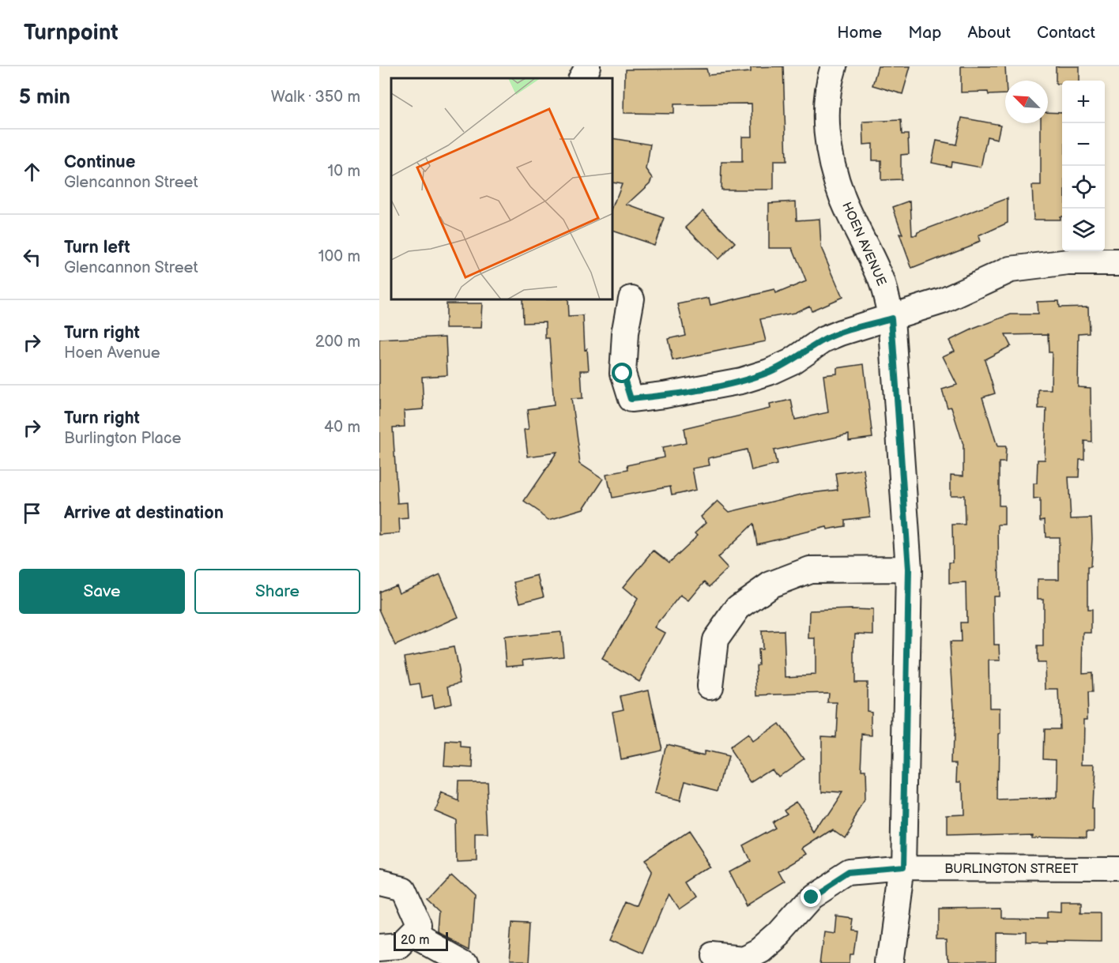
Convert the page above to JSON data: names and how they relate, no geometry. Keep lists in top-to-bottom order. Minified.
{"streets":{"street":["HOEN AVENUE","BURLINGTON STREET"]},"crossings":[["HOEN AVENUE","BURLINGTON STREET"]],"scale_bar":"20 m","north":"top left","page":{"header":"Turnpoint","nav":["Home","Map","About","Contact"],"heading":["5 min","Walk · 350 m"],"map_buttons":["+","−"],"list":[["Continue","Glencannon Street","10 m"],["Turn left","Glencannon Street","100 m"],["Turn right","Hoen Avenue","200 m"],["Turn right","Burlington Place","40 m"],"Arrive at destination"],"buttons":["Save","Share"],"scale":"20 m"}}
